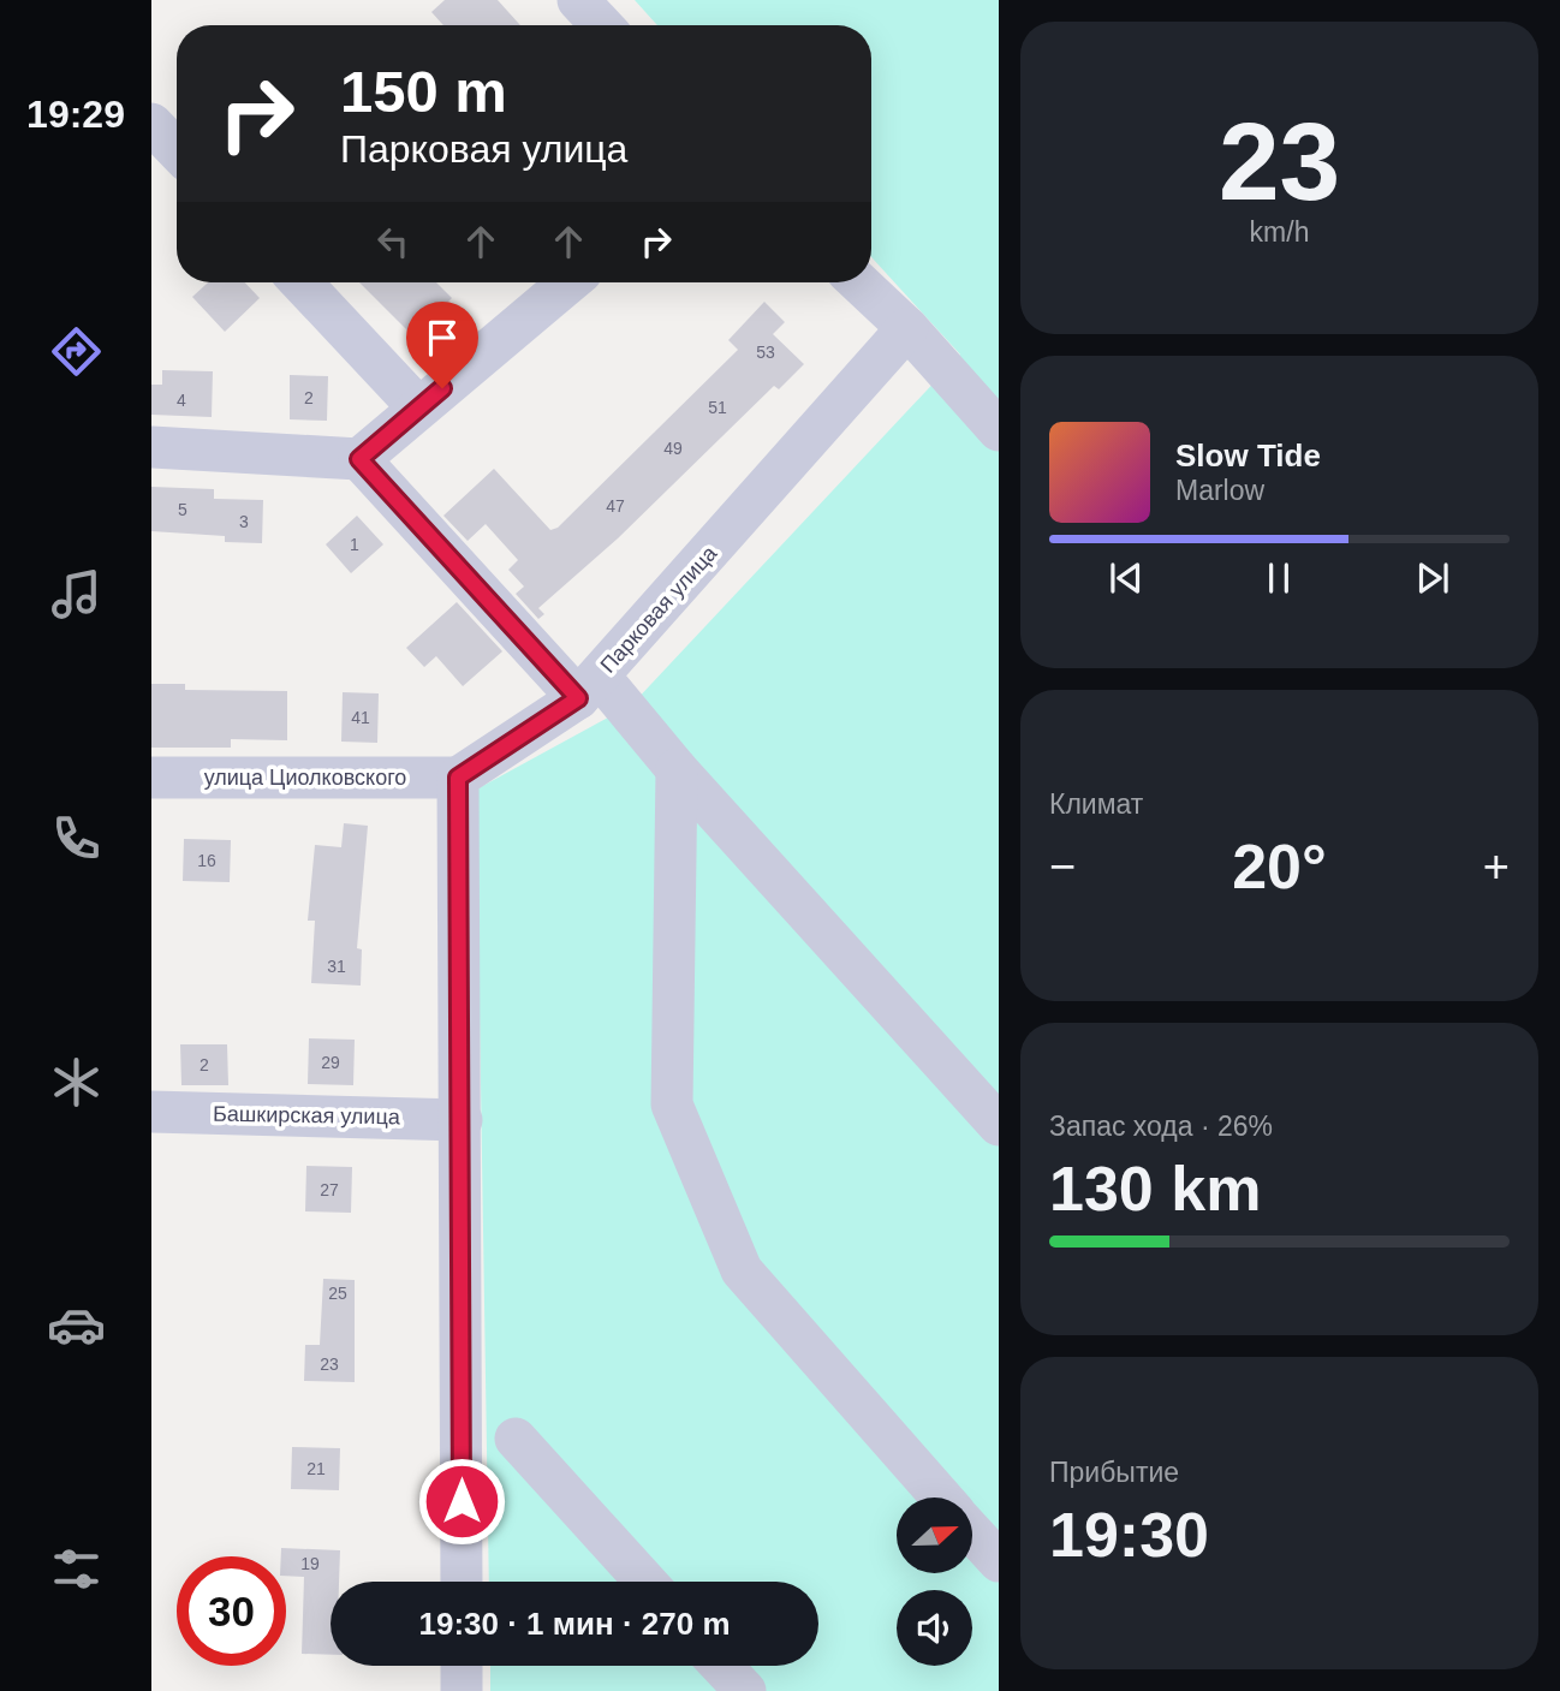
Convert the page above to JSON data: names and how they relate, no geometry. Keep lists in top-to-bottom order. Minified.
{"streets":{"street":["Парковая улица","улица Циолковского","Башкирская улица"]},"crossings":[["Парковая улица","улица Циолковского"]],"house_numbers":["53","2","4","51","49","47","5","3","1","41","16","31","29","2","27","25","23","21","19"],"north":"right","page":{"tabs":"19:29","tile":[["23","km/h"],"Климат",["Запас хода · 26%","130 km"],["Прибытие","19:30"]],"turn":["150 m","Парковая улица"],"song":["Slow Tide","Marlow"],"heat":["−","20°","+"],"limit":"30","trip":"19:30 · 1 мин · 270 m"}}
